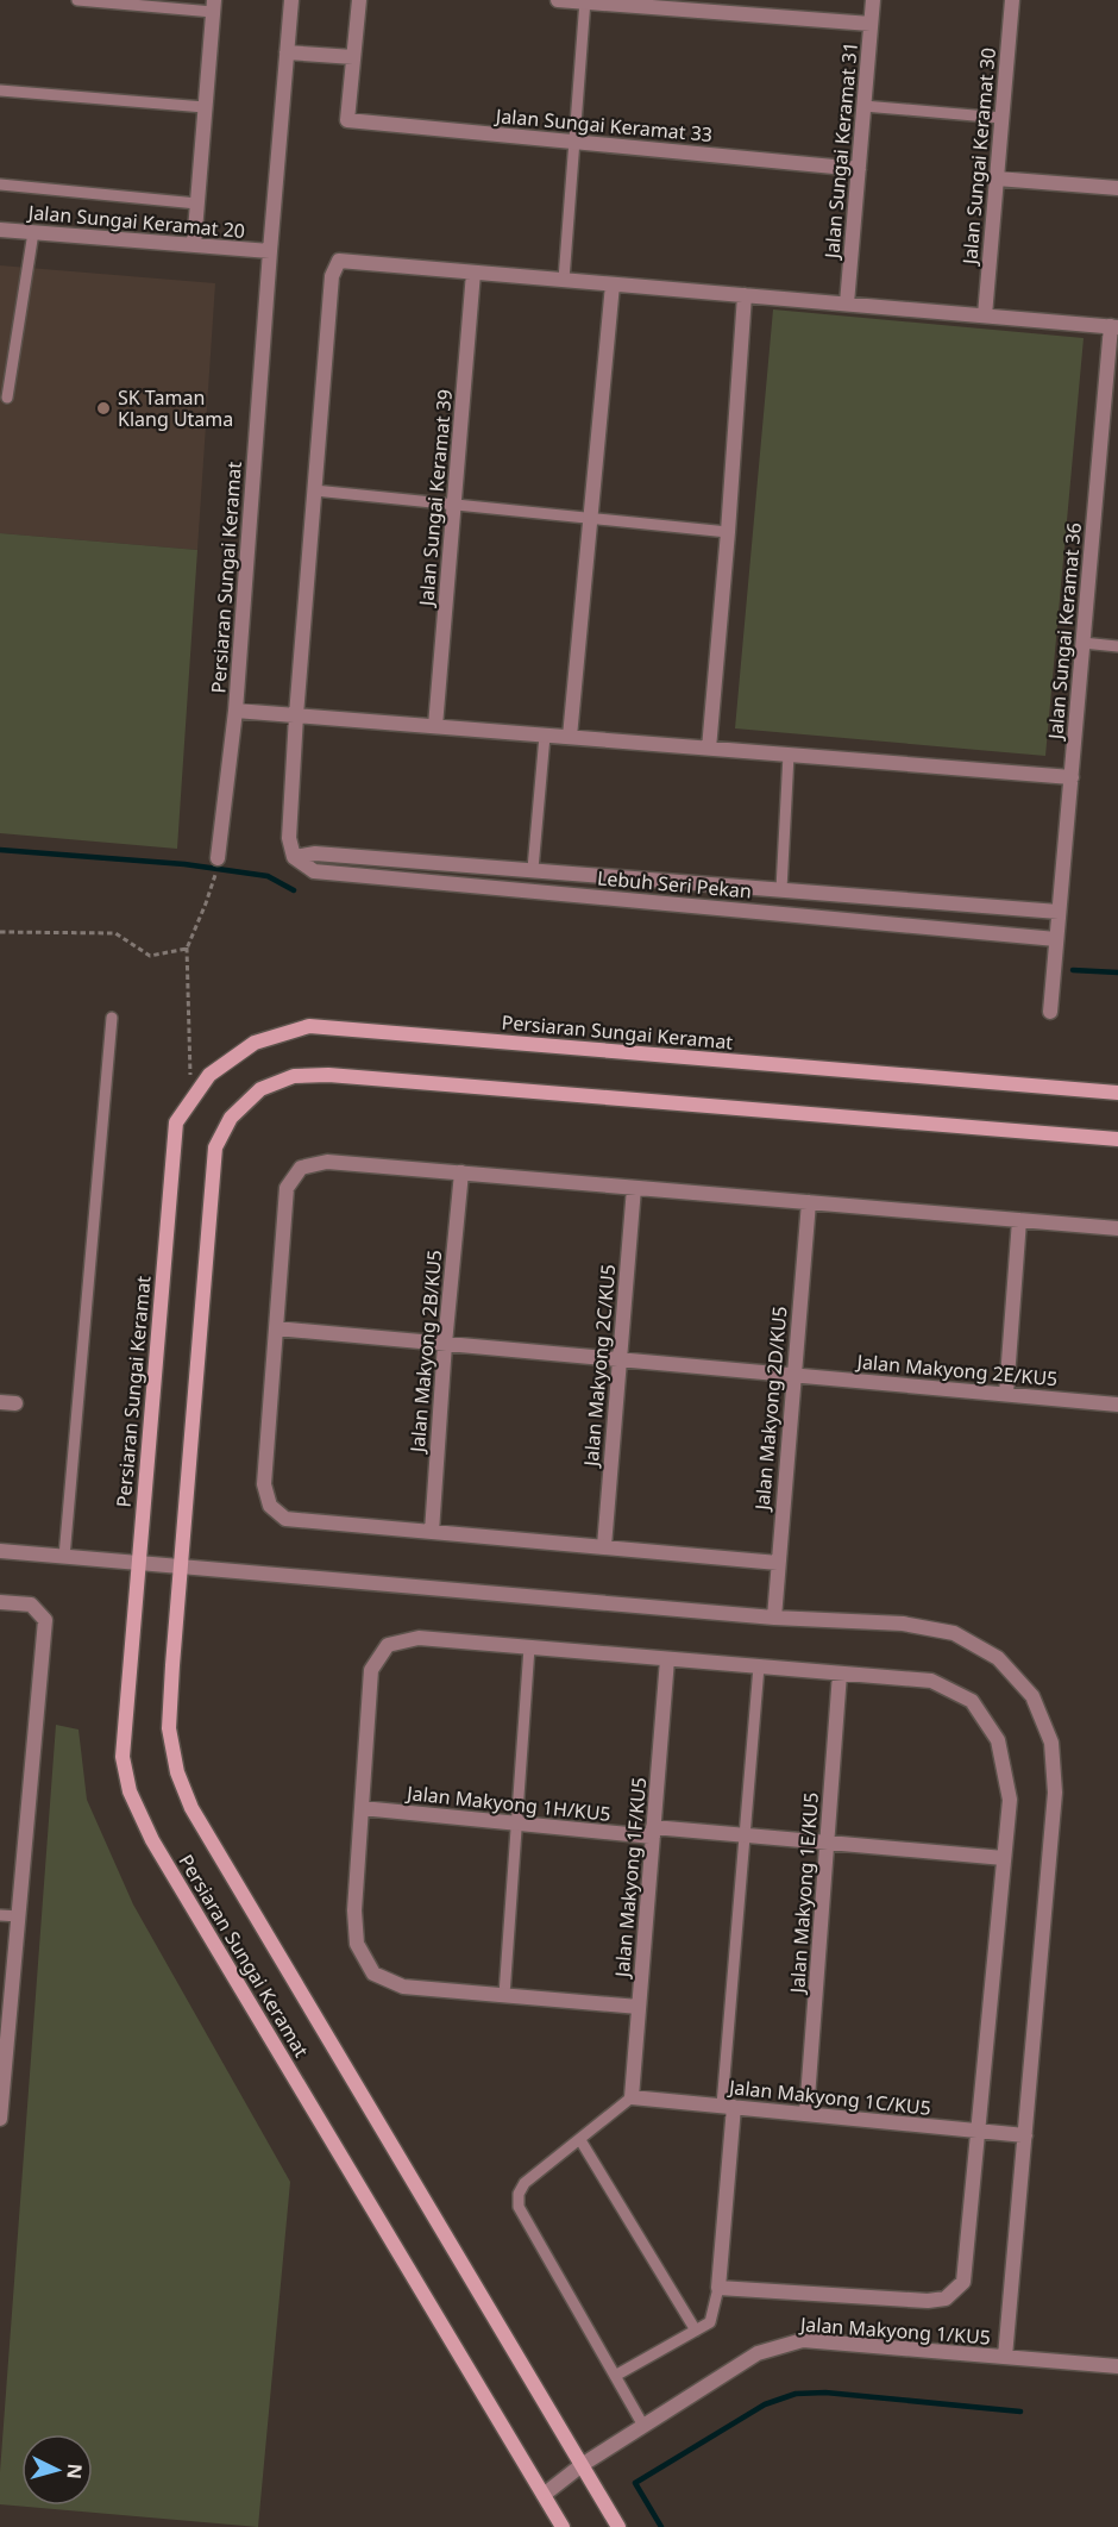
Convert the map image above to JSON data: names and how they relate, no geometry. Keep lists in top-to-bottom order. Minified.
{"streets":{"street":["Jalan Sungai Keramat 33","Jalan Sungai Keramat 31","Jalan Sungai Keramat 30","Jalan Sungai Keramat 20","Jalan Sungai Keramat 39","Persiaran Sungai Keramat","Jalan Sungai Keramat 36","Lebuh Seri Pekan","Jalan Makyong 2B/KU5","Jalan Makyong 2C/KU5","Jalan Makyong 2E/KU5","Jalan Makyong 2D/KU5","Jalan Makyong 1H/KU5","Jalan Makyong 1F/KU5","Jalan Makyong 1E/KU5","Jalan Makyong 1C/KU5","Jalan Makyong 1/KU5"]},"crossings":[["Jalan Sungai Keramat 33","Jalan Sungai Keramat 31"],["Jalan Sungai Keramat 20","Persiaran Sungai Keramat"],["Persiaran Sungai Keramat","Jalan Makyong 1/KU5"],["Jalan Sungai Keramat 36","Lebuh Seri Pekan"],["Jalan Makyong 2B/KU5","Jalan Makyong 2E/KU5"],["Jalan Makyong 2C/KU5","Jalan Makyong 2E/KU5"],["Jalan Makyong 2E/KU5","Jalan Makyong 2D/KU5"],["Jalan Makyong 1H/KU5","Jalan Makyong 1F/KU5"],["Jalan Makyong 1H/KU5","Jalan Makyong 1E/KU5"],["Jalan Makyong 1F/KU5","Jalan Makyong 1C/KU5"],["Jalan Makyong 1E/KU5","Jalan Makyong 1C/KU5"]],"places":["SK Taman Klang Utama"],"north":"right"}
